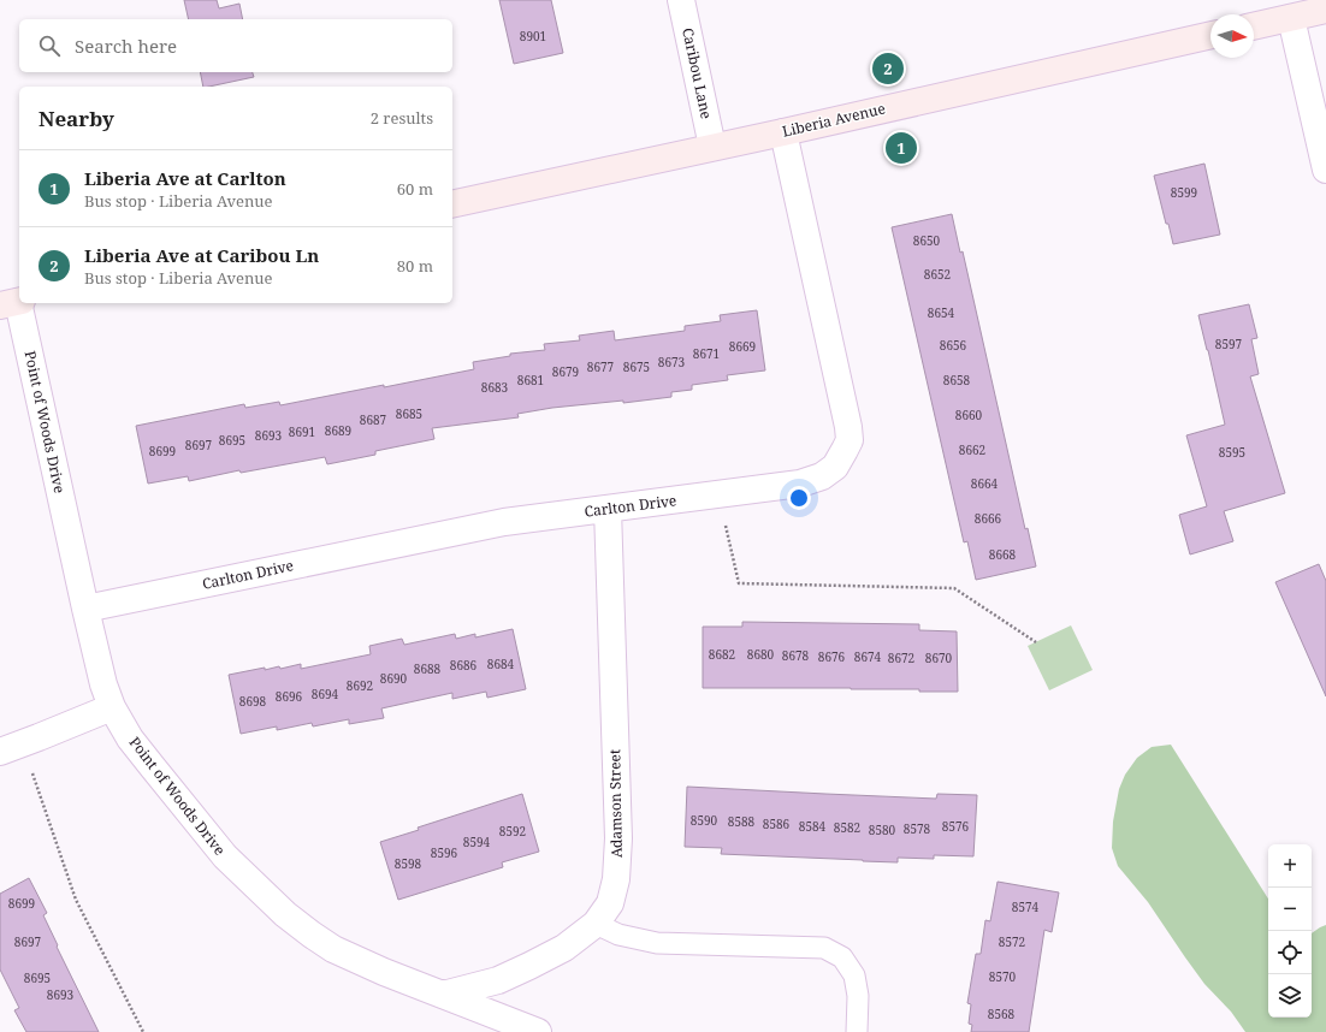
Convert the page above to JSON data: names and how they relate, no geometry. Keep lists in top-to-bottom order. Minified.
{"streets":{"main road":["Liberia Avenue"],"street":["Caribou Lane","Point of Woods Drive","Carlton Drive","Adamson Street"]},"crossings":[["Caribou Lane","Liberia Avenue"],["Liberia Avenue","Carlton Drive"],["Point of Woods Drive","Carlton Drive"],["Point of Woods Drive","Adamson Street"],["Carlton Drive","Adamson Street"]],"house_numbers":["8901","8599","8650","8652","8654","8597","8656","8669","8671","8673","8677","8675","8679","8681","8658","8683","8685","8660","8687","8689","8691","8693","8695","8697","8662","8699","8595","8664","8666","8668","8682","8680","8678","8676","8674","8672","8670","8684","8686","8688","8690","8692","8694","8696","8698","8590","8588","8586","8584","8576","8582","8578","8580","8592","8594","8596","8598","8699","8574","8697","8572","8570","8695","8693","8568"],"north":"right","page":{"search":"Search here","pins":["2","1"],"heading":["Nearby","2 results"],"list":[{"mark":"1","name":"Liberia Ave at Carlton","note":"Bus stop · Liberia Avenue","value":"60 m"},{"mark":"2","name":"Liberia Ave at Caribou Ln","note":"Bus stop · Liberia Avenue","value":"80 m"}],"map_buttons":["+","−"]}}
